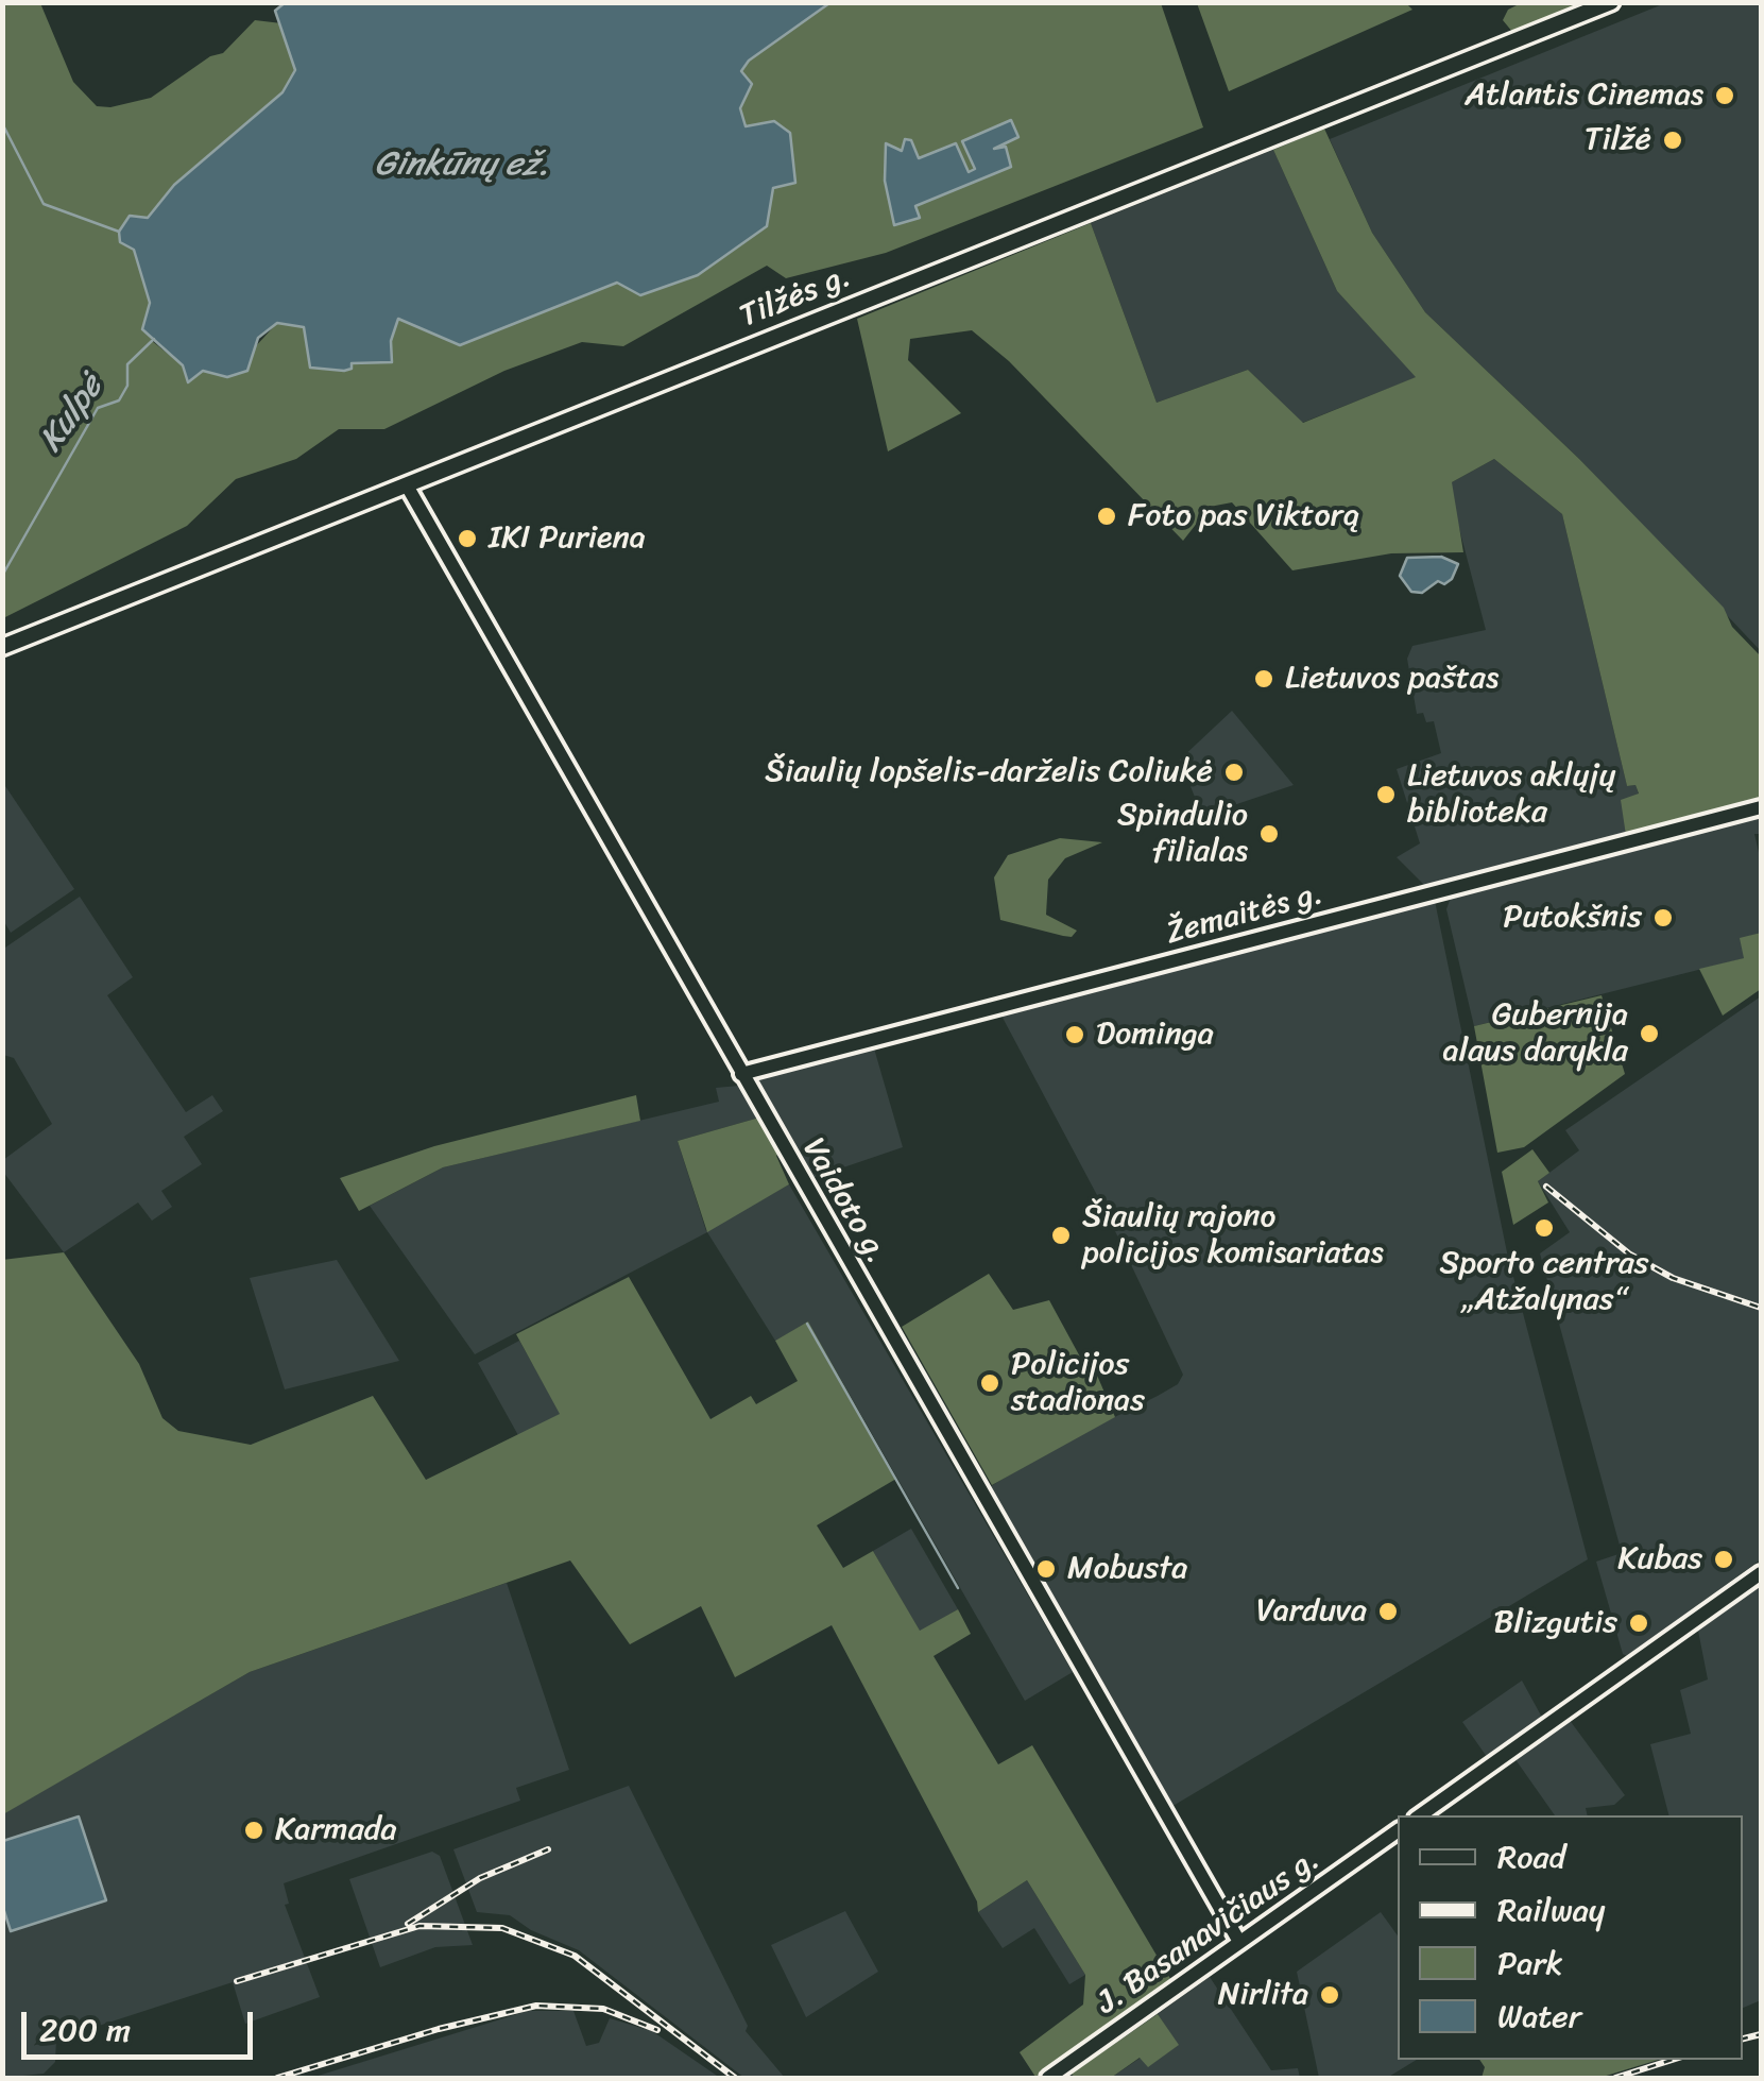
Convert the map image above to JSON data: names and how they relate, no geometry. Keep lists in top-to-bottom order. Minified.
{"streets":{"highway":["Tilžės g."],"main road":["Žemaitės g.","Vaidoto g.","J. Basanavičiaus g."]},"crossings":[["Tilžės g.","Vaidoto g."],["Žemaitės g.","Vaidoto g."],["Vaidoto g.","J. Basanavičiaus g."]],"water":["Ginkūnų ež.","Kulpė"],"places":["Atlantis Cinemas","Tilžė","Foto pas Viktorą","IKI Puriena","Lietuvos paštas","Šiaulių lopšelis-darželis Coliukė","Lietuvos aklųjų biblioteka","Spindulio filialas","Putokšnis","Gubernija alaus darykla","Dominga","Sporto centras „Atžalynas“","Šiaulių rajono policijos komisariatas","Policijos stadionas","Kubas","Mobusta","Varduva","Blizgutis","Karmada","Nirlita"],"legend":["Road","Railway","Park","Water"],"scale_bar":"200 m"}
